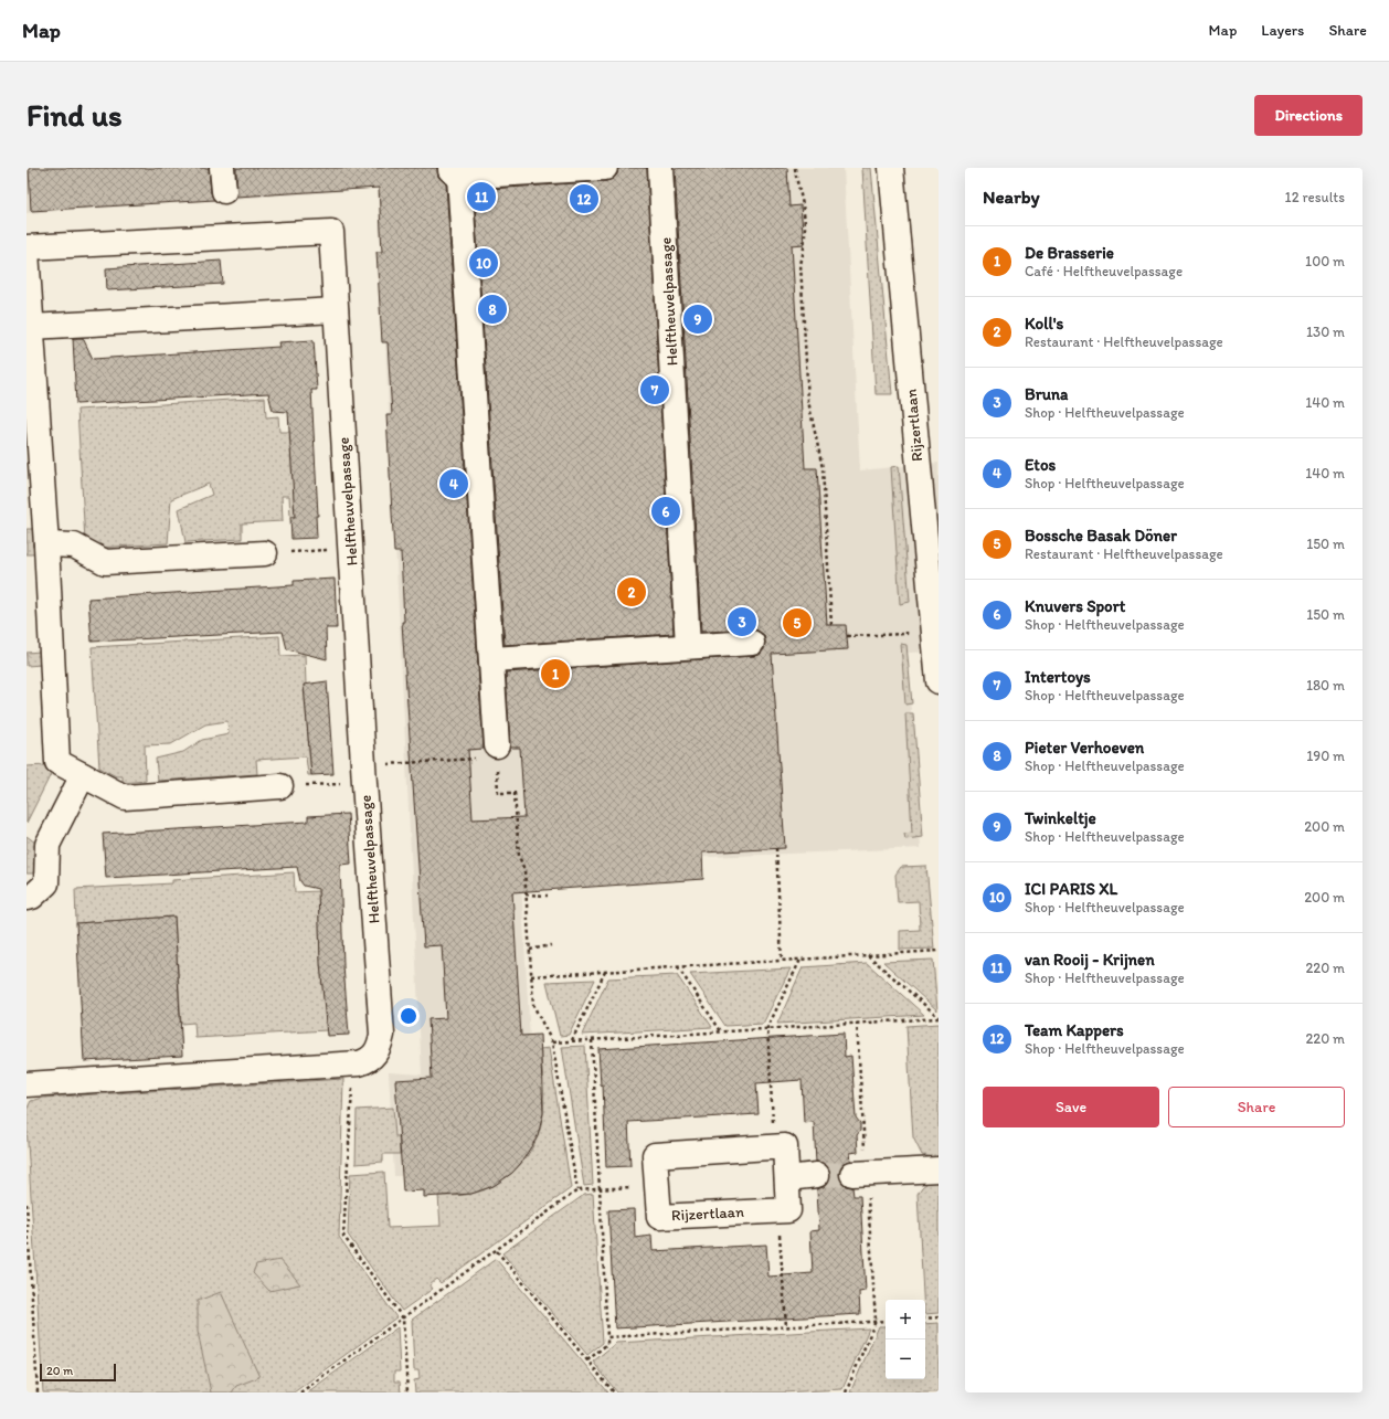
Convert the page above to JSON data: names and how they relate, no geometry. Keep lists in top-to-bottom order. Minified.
{"streets":{"street":["Helftheuvelpassage","Rijzertlaan"]},"scale_bar":"20 m","page":{"header":"Map","nav":["Map","Layers","Share"],"buttons":["Directions",["Save","Share"]],"title":"Find us","heading":["Nearby","12 results"],"pins":["11","12","10","8","9","7","4","6","2","3","5","1"],"list":[{"mark":"1","name":"De Brasserie","note":"Café · Helftheuvelpassage","value":"100 m"},{"mark":"2","name":"Koll's","note":"Restaurant · Helftheuvelpassage","value":"130 m"},{"mark":"3","name":"Bruna","note":"Shop · Helftheuvelpassage","value":"140 m"},{"mark":"4","name":"Etos","note":"Shop · Helftheuvelpassage","value":"140 m"},{"mark":"5","name":"Bossche Basak Döner","note":"Restaurant · Helftheuvelpassage","value":"150 m"},{"mark":"6","name":"Knuvers Sport","note":"Shop · Helftheuvelpassage","value":"150 m"},{"mark":"7","name":"Intertoys","note":"Shop · Helftheuvelpassage","value":"180 m"},{"mark":"8","name":"Pieter Verhoeven","note":"Shop · Helftheuvelpassage","value":"190 m"},{"mark":"9","name":"Twinkeltje","note":"Shop · Helftheuvelpassage","value":"200 m"},{"mark":"10","name":"ICI PARIS XL","note":"Shop · Helftheuvelpassage","value":"200 m"},{"mark":"11","name":"van Rooij - Krijnen","note":"Shop · Helftheuvelpassage","value":"220 m"},{"mark":"12","name":"Team Kappers","note":"Shop · Helftheuvelpassage","value":"220 m"}],"map_buttons":["+","−"],"scale":"20 m"}}
